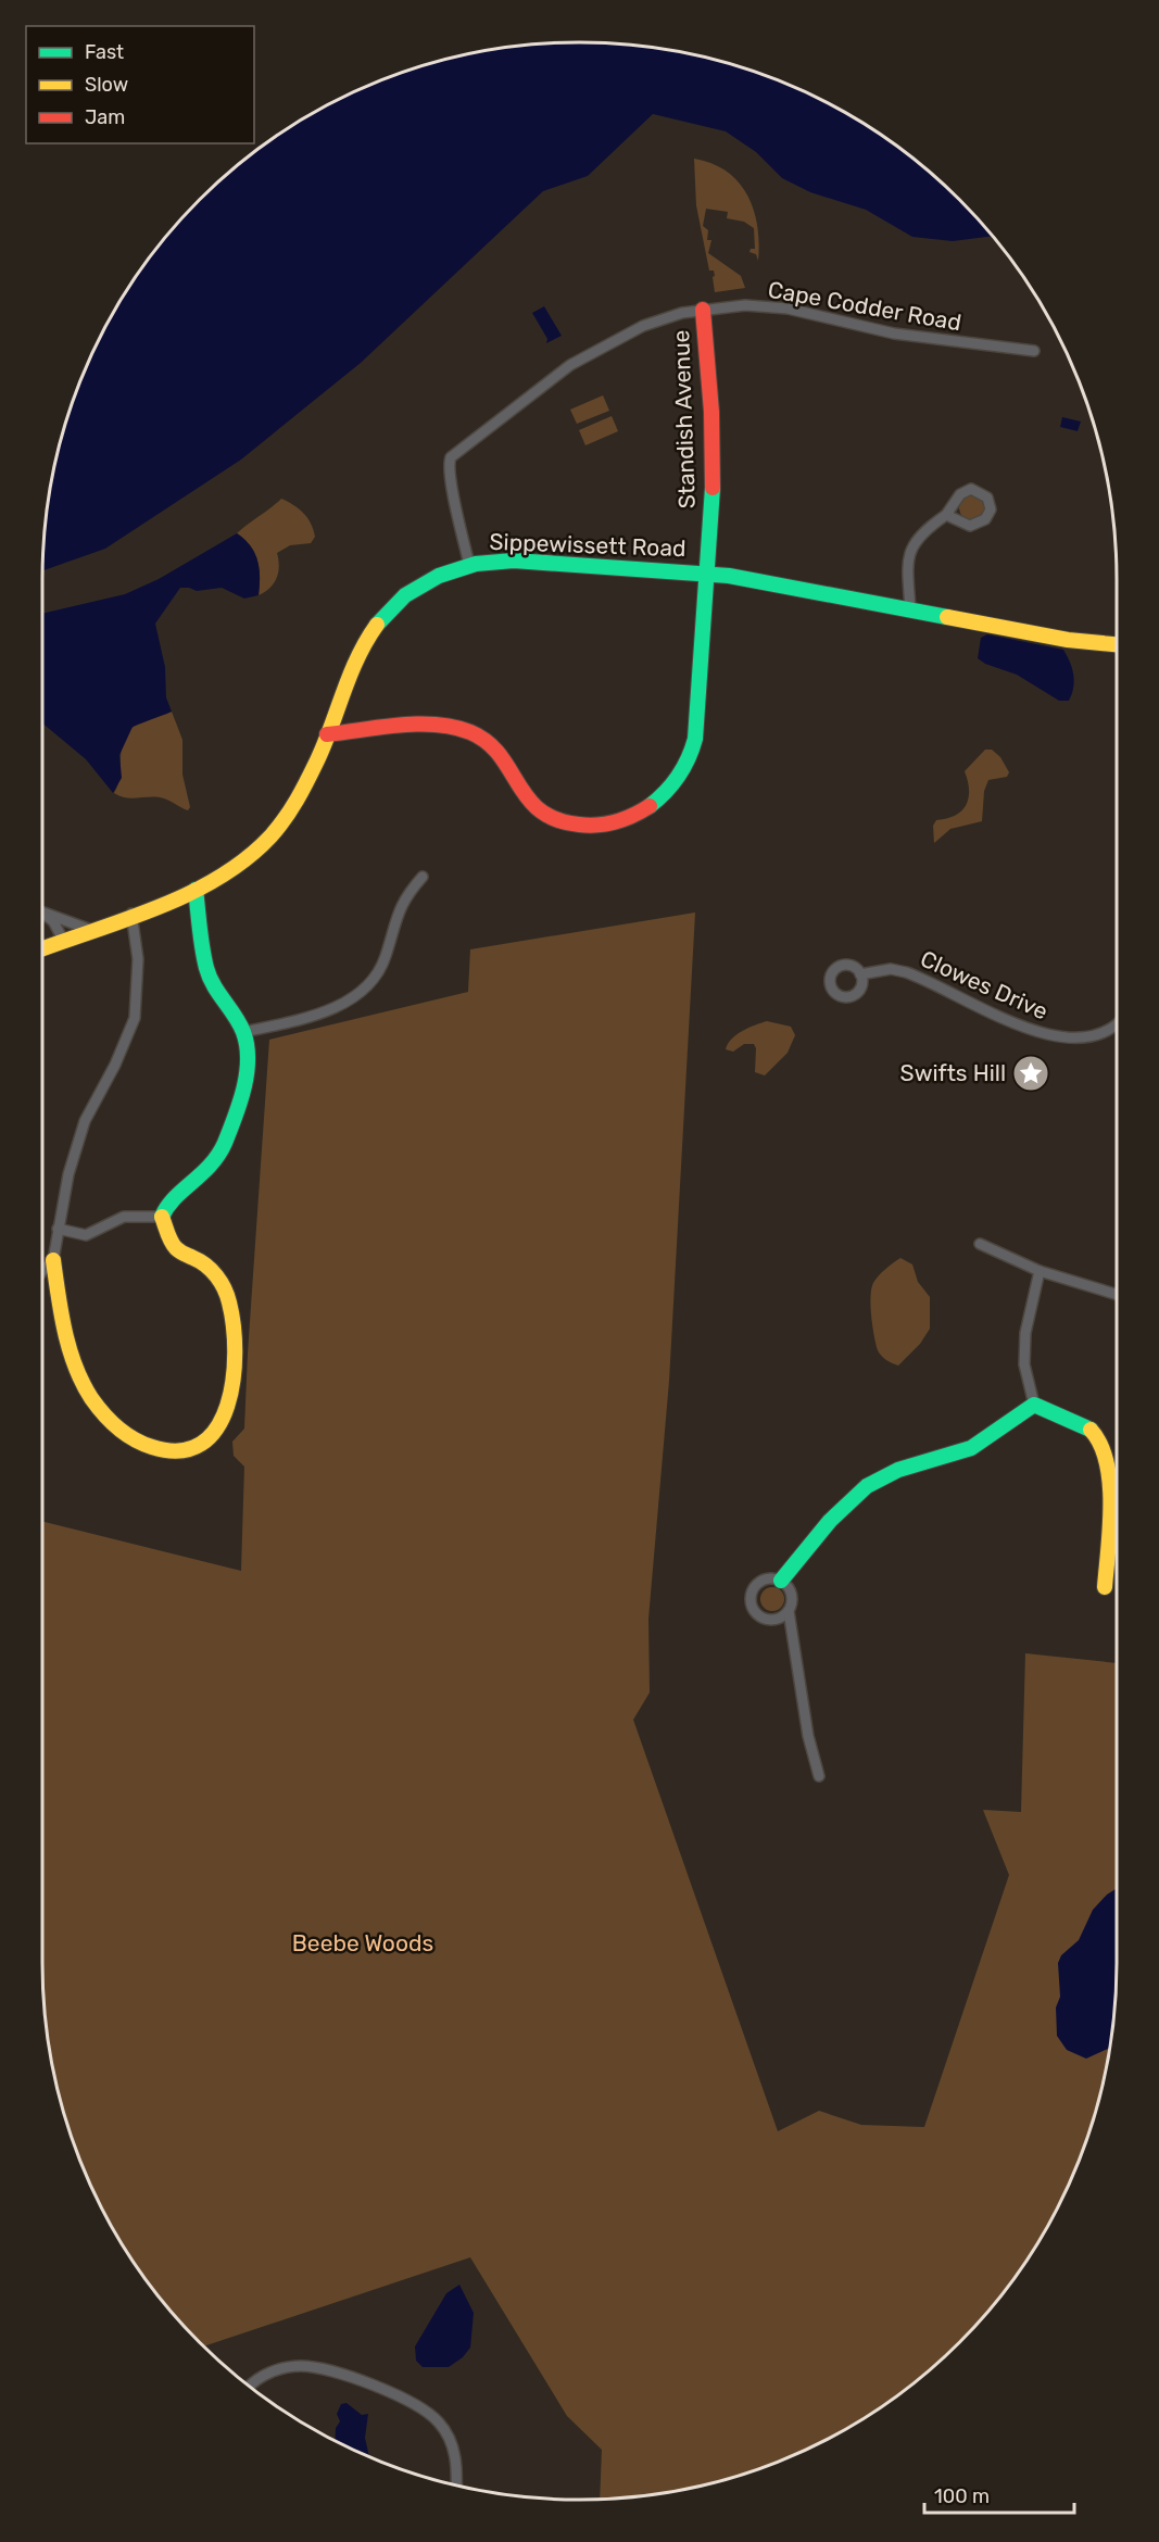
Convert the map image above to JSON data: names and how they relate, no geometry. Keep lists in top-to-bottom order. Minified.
{"streets":{"street":["Cape Codder Road","Standish Avenue","Sippewissett Road","Clowes Drive"]},"crossings":[["Cape Codder Road","Standish Avenue"],["Cape Codder Road","Sippewissett Road"],["Standish Avenue","Sippewissett Road"]],"parks":["Beebe Woods"],"places":{"place":["Swifts Hill"]},"legend":["Fast","Slow","Jam"],"scale_bar":"100 m"}
